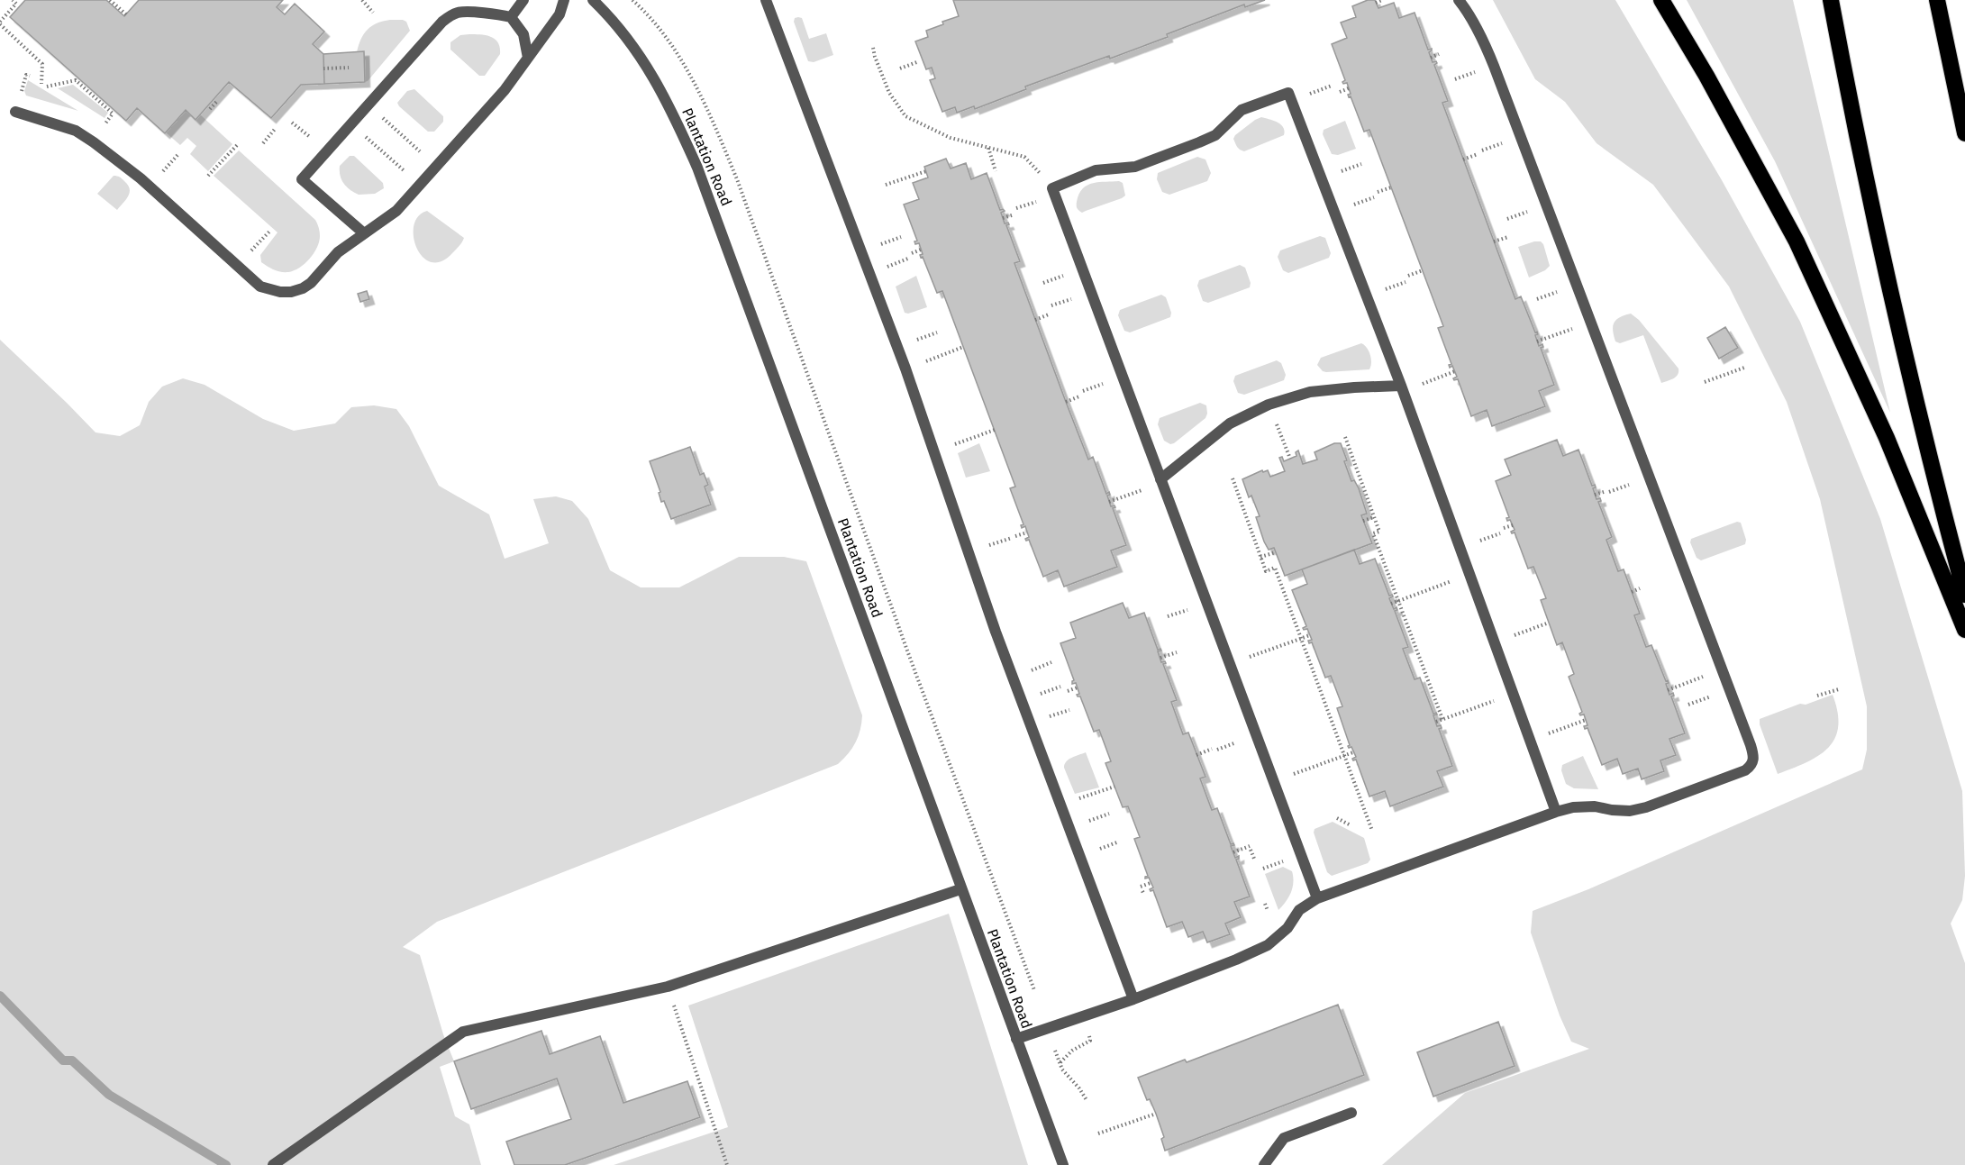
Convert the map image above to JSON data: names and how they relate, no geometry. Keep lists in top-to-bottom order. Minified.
{"streets":{"street":["Plantation Road"]}}
